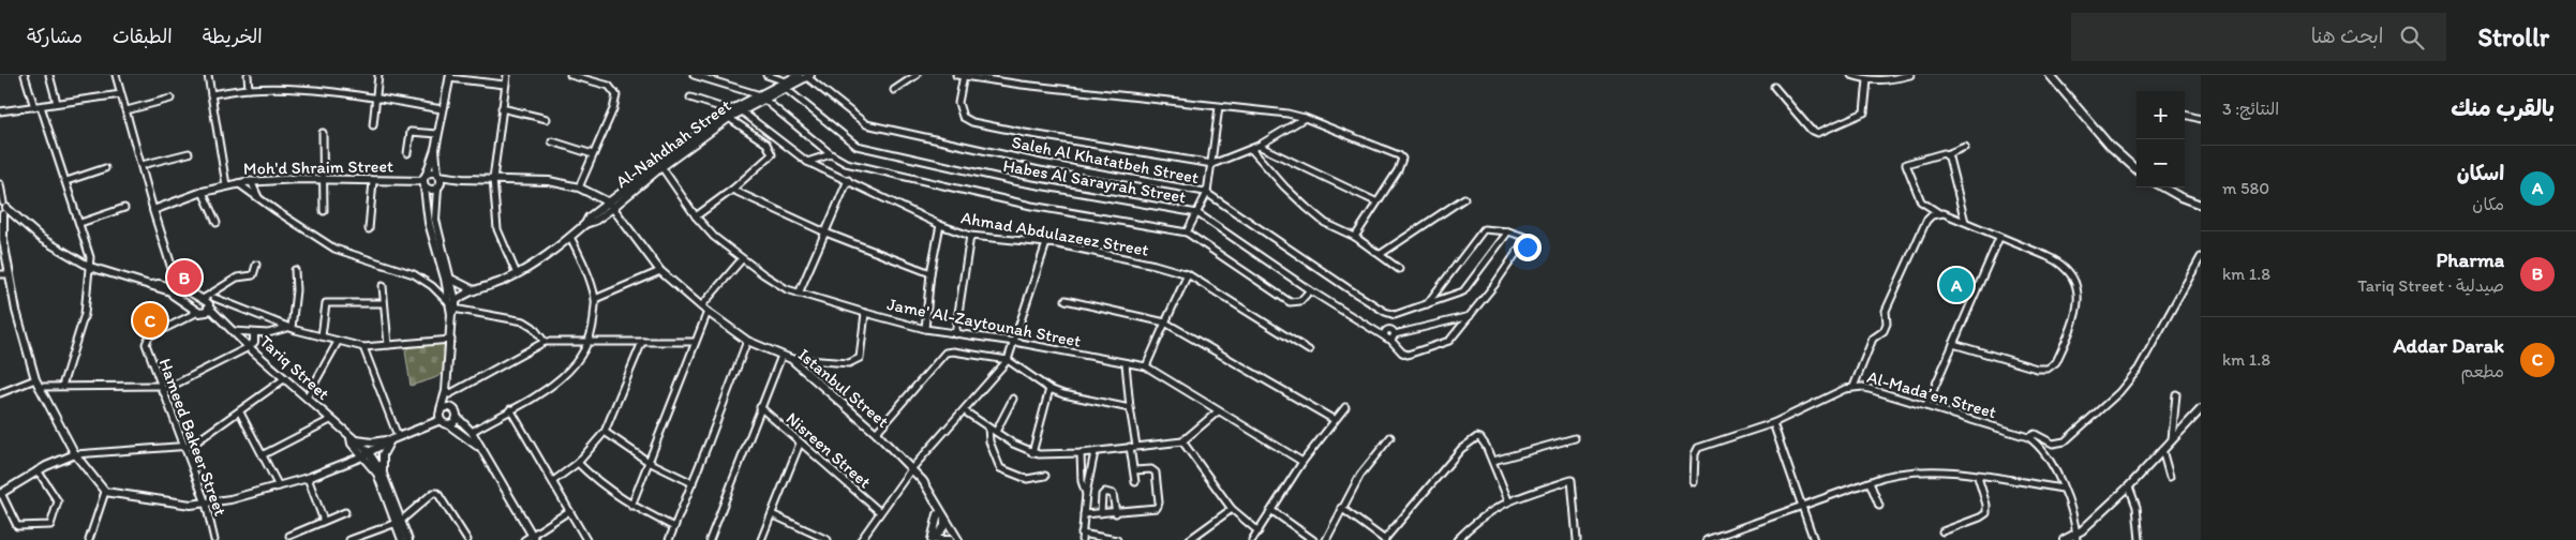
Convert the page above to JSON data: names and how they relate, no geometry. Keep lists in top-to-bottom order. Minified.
{"streets":{"street":["Al-Nahdhah Street","Saleh Al Khatatbeh Street","Moh'd Shraim Street","Habes Al Sarayrah Street","Ahmad Abdulazeez Street","Jame' Al-Zaytounah Street","Tariq Street","Istanbul Street","Al-Mada’en Street","Hameed Bakeer Street","Nisreen Street"]},"crossings":[["Al-Nahdhah Street","Saleh Al Khatatbeh Street"],["Al-Nahdhah Street","Habes Al Sarayrah Street"],["Al-Nahdhah Street","Ahmad Abdulazeez Street"],["Al-Nahdhah Street","Jame' Al-Zaytounah Street"],["Al-Nahdhah Street","Istanbul Street"],["Moh'd Shraim Street","Istanbul Street"],["Tariq Street","Hameed Bakeer Street"]],"page":{"header":"Strollr","search":"ابحث هنا","nav":["الخريطة","الطبقات","مشاركة"],"heading":["بالقرب منك","النتائج: 3"],"map_buttons":["+","−"],"list":[{"mark":"A","name":"اسكان","note":"مكان","value":"580 m"},{"mark":"B","name":"Pharma","note":"صيدلية · Tariq Street","value":"1.8 km"},{"mark":"C","name":"Addar Darak","note":"مطعم","value":"1.8 km"}],"pins":["B","A","C"]}}
